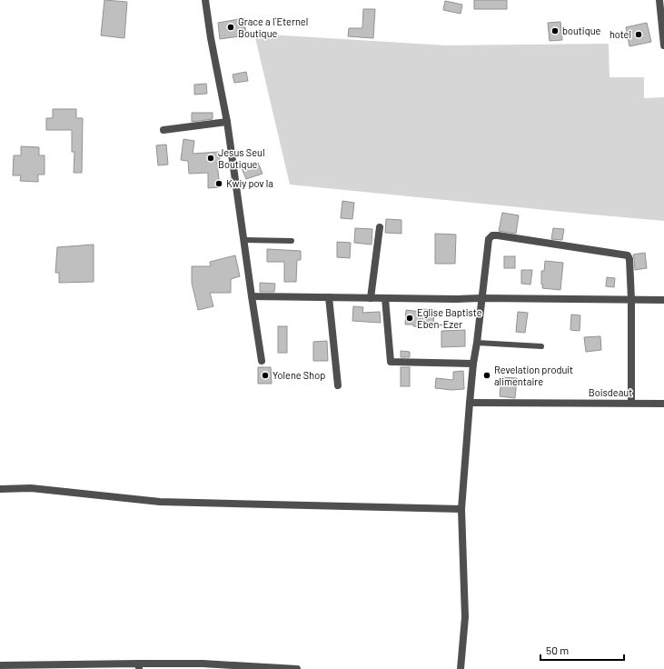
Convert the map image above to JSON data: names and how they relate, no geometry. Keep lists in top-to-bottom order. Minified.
{"streets":{"street":["Boisdeaut"]},"places":["Grace a l´Eternel Boutique","boutique","hotel","Jesus Seul Boutique","Kwiy pov la","Eglise Baptiste Eben-Ezer","Yolene Shop","Revelation produit alimentaire"],"scale_bar":"50 m"}
